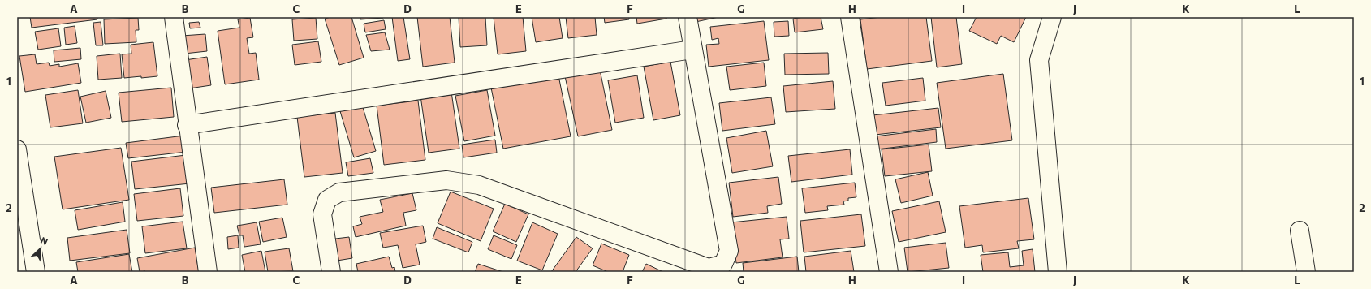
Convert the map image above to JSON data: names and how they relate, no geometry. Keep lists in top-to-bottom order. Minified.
{"north":"top right","grid":{"columns":["A","B","C","D","E","F","G","H","I","J","K","L"],"rows":["1","2"]}}
